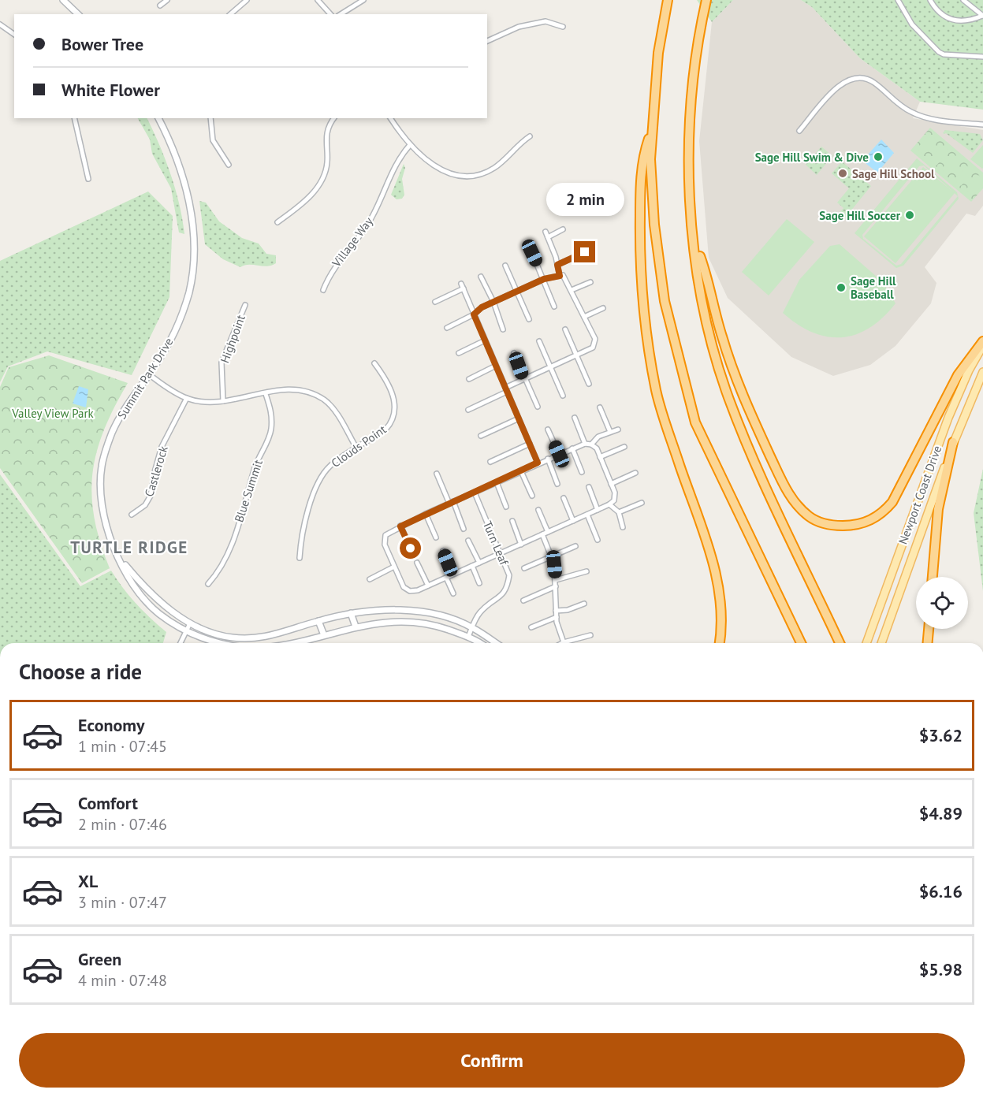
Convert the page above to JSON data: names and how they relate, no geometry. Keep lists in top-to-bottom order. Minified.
{"streets":{"main road":["Newport Coast Drive"],"street":["Village Way","Highpoint","Summit Park Drive","Clouds Point","Castlerock","Blue Summit","Turn Leaf"]},"crossings":[["Summit Park Drive","Turn Leaf"]],"districts":["TURTLE RIDGE"],"parks":["Valley View Park"],"places":["Sage Hill Swim & Dive","Sage Hill School","Sage Hill Soccer","Sage Hill Baseball"],"page":{"banner":["Bower Tree","White Flower"],"bubble":"2 min","heading":"Choose a ride","list":[{"name":"Economy","note":"1 min · 07:45","value":"$3.62"},{"name":"Comfort","note":"2 min · 07:46","value":"$4.89"},{"name":"XL","note":"3 min · 07:47","value":"$6.16"},{"name":"Green","note":"4 min · 07:48","value":"$5.98"}],"buttons":"Confirm"}}
